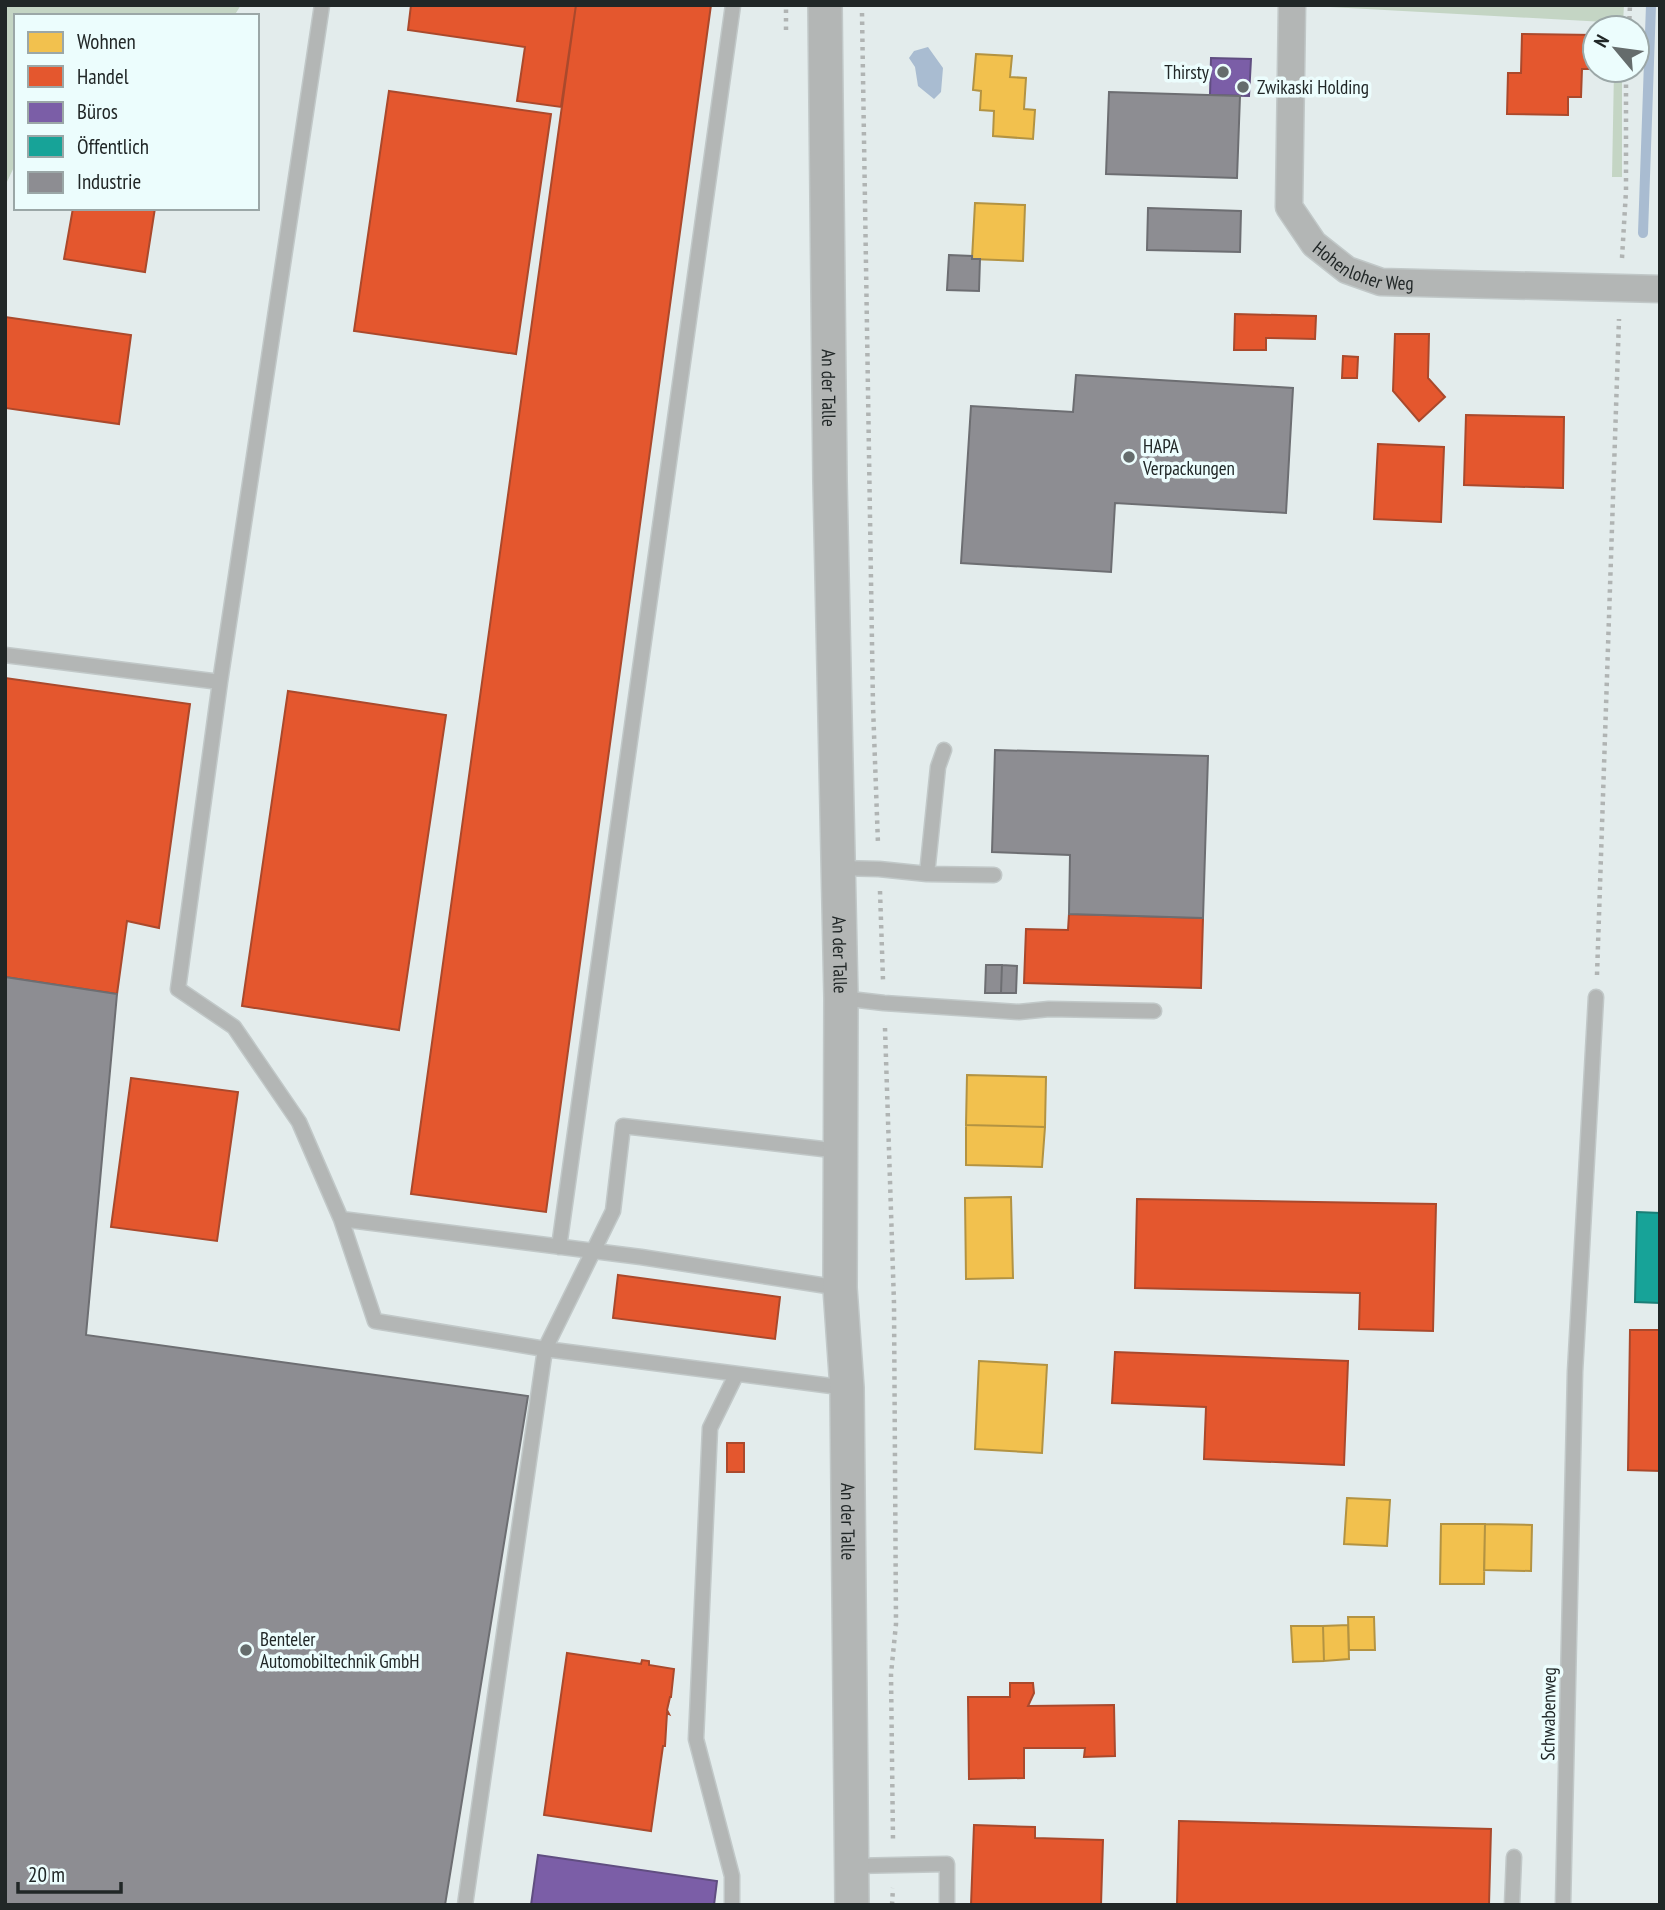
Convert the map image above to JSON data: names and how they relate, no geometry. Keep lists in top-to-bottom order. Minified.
{"streets":{"street":["Hohenloher Weg","An der Talle"],"lane":["Schwabenweg"]},"places":["Thirsty","Zwikaski Holding","HAPA Verpackungen","Benteler Automobiltechnik GmbH"],"legend":["Wohnen","Handel","Büros","Öffentlich","Industrie"],"scale_bar":"20 m","north":"top left"}
